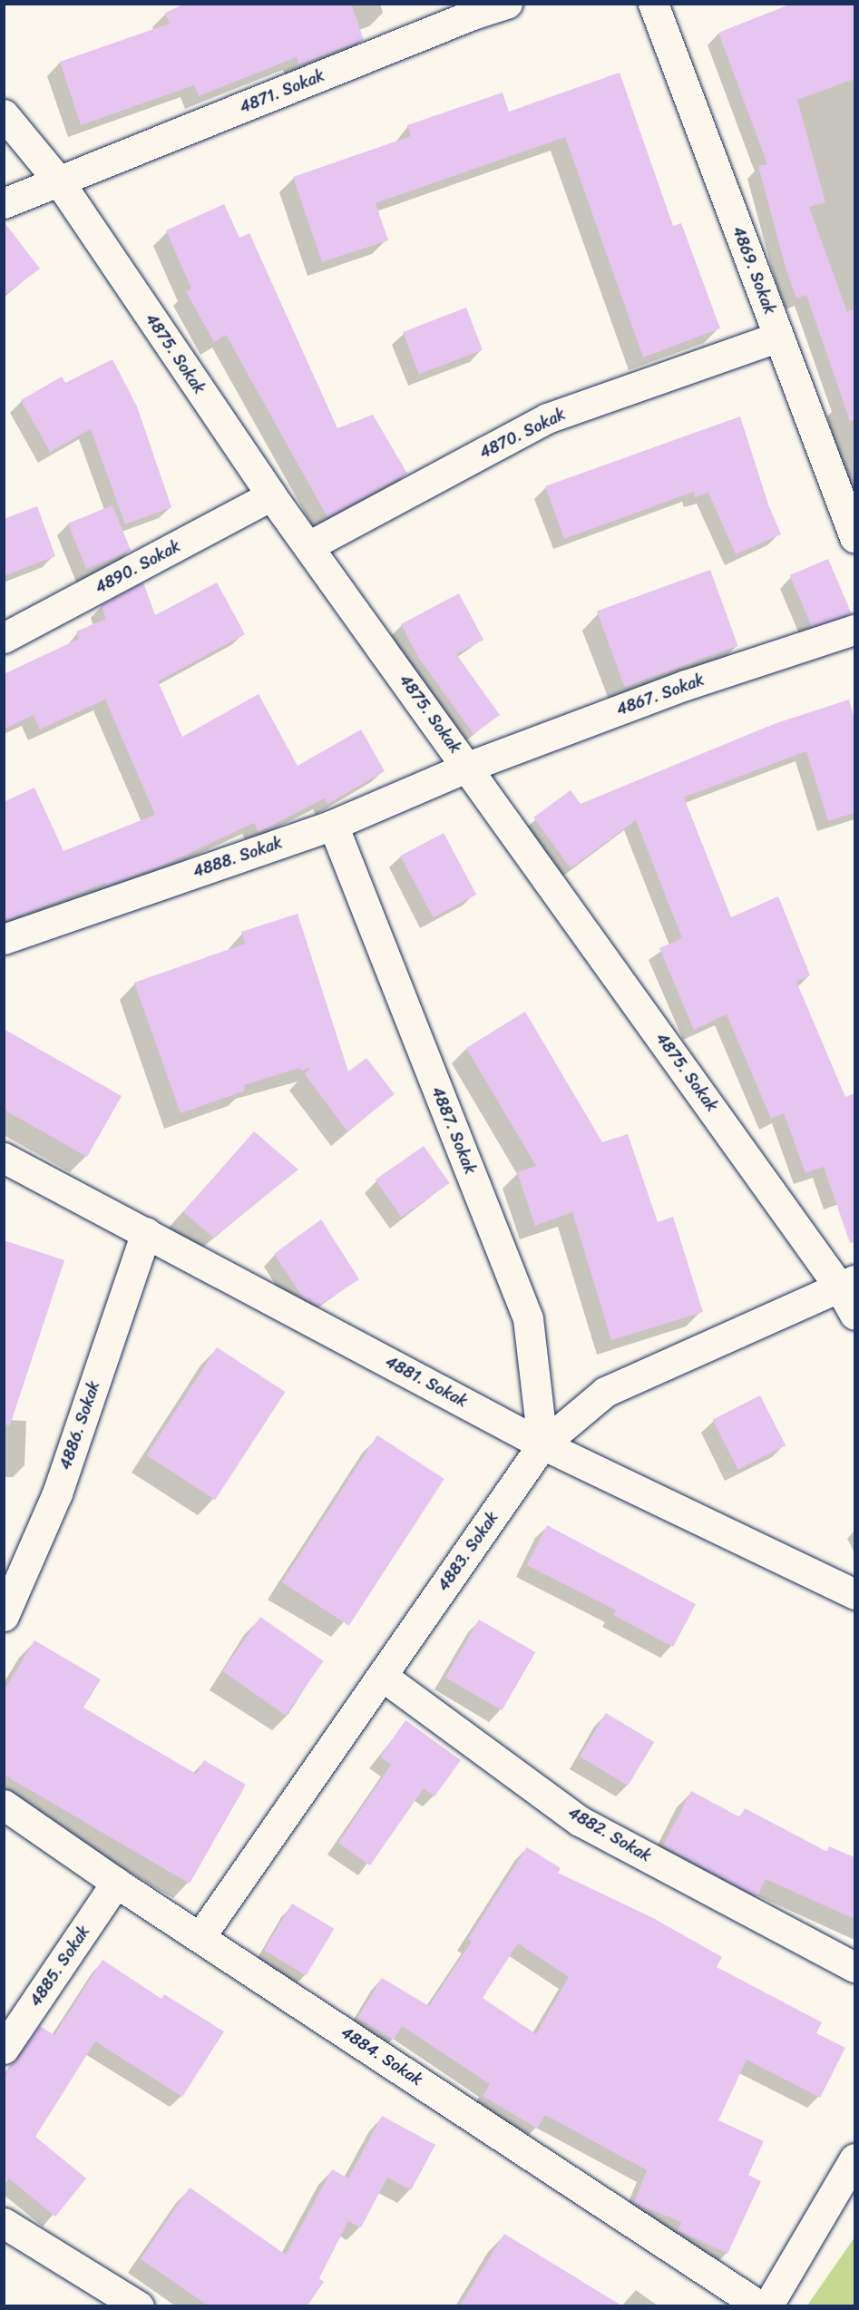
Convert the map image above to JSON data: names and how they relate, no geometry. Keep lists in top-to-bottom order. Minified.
{"streets":{"street":["4871. Sokak","4869. Sokak","4875. Sokak","4870. Sokak","4890. Sokak","4867. Sokak","4888. Sokak","4887. Sokak","4881. Sokak","4886. Sokak","4883. Sokak","4882. Sokak","4885. Sokak","4884. Sokak"]},"crossings":[["4871. Sokak","4875. Sokak"],["4869. Sokak","4870. Sokak"],["4875. Sokak","4870. Sokak"],["4875. Sokak","4890. Sokak"],["4875. Sokak","4867. Sokak"],["4875. Sokak","4888. Sokak"],["4875. Sokak","4883. Sokak"],["4867. Sokak","4888. Sokak"],["4888. Sokak","4887. Sokak"],["4887. Sokak","4881. Sokak"],["4887. Sokak","4883. Sokak"],["4881. Sokak","4886. Sokak"],["4881. Sokak","4883. Sokak"],["4883. Sokak","4882. Sokak"],["4883. Sokak","4884. Sokak"],["4885. Sokak","4884. Sokak"]]}
